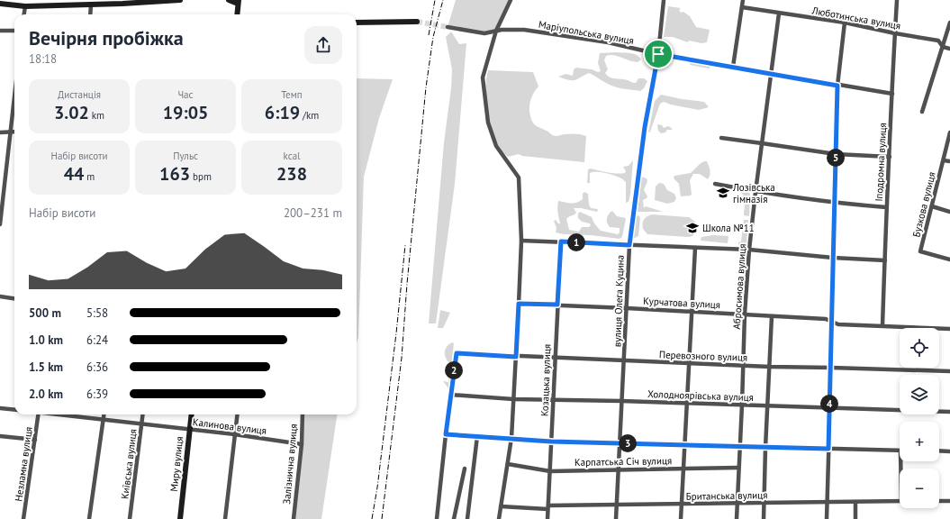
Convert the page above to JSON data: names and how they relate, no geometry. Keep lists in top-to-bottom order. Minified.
{"streets":{"street":["Люботинська вулиця","Маріупольська вулиця","Іподромна вулиця","Бузкова вулиця","Абросимова вулиця","вулиця Олега Куцина","Курчатова вулиця","Перевозного вулиця","Козацька вулиця","Холодноярівська вулиця","Калинова вулиця","Карпатська Січ вулиця","Незламна вулиця","Київська вулиця","Миру вулиця","Залізнична вулиця","Британська вулиця"]},"crossings":[["Люботинська вулиця","Іподромна вулиця"],["Люботинська вулиця","Абросимова вулиця"],["Маріупольська вулиця","Іподромна вулиця"],["Маріупольська вулиця","Абросимова вулиця"],["Маріупольська вулиця","вулиця Олега Куцина"],["Іподромна вулиця","Курчатова вулиця"],["Абросимова вулиця","Курчатова вулиця"],["Абросимова вулиця","Перевозного вулиця"],["Абросимова вулиця","Холодноярівська вулиця"],["Абросимова вулиця","Карпатська Січ вулиця"],["Абросимова вулиця","Британська вулиця"],["вулиця Олега Куцина","Курчатова вулиця"],["вулиця Олега Куцина","Перевозного вулиця"],["вулиця Олега Куцина","Холодноярівська вулиця"],["вулиця Олега Куцина","Карпатська Січ вулиця"],["вулиця Олега Куцина","Британська вулиця"],["Курчатова вулиця","Козацька вулиця"],["Перевозного вулиця","Козацька вулиця"],["Перевозного вулиця","Холодноярівська вулиця"],["Козацька вулиця","Холодноярівська вулиця"],["Козацька вулиця","Карпатська Січ вулиця"],["Козацька вулиця","Британська вулиця"],["Калинова вулиця","Київська вулиця"],["Калинова вулиця","Миру вулиця"],["Калинова вулиця","Залізнична вулиця"]],"places":{"school or university":["Лозівська гімназія","Школа №11"]},"page":{"heading":["Вечірня пробіжка","18:18"],"stats":[["Дистанція","3.02 km"],["Час","19:05"],["Темп","6:19 /km"],["Набір висоти","44 m"],["Пульс","163 bpm"],["kcal","238"]],"pins":["5","1","2","4","3"],"chart":["Набір висоти","200–231 m"],"list":[{"name":"500 m","note":"5:58"},{"name":"1.0 km","note":"6:24"},{"name":"1.5 km","note":"6:36"},{"name":"2.0 km","note":"6:39"}],"map_buttons":["+","−"]}}
